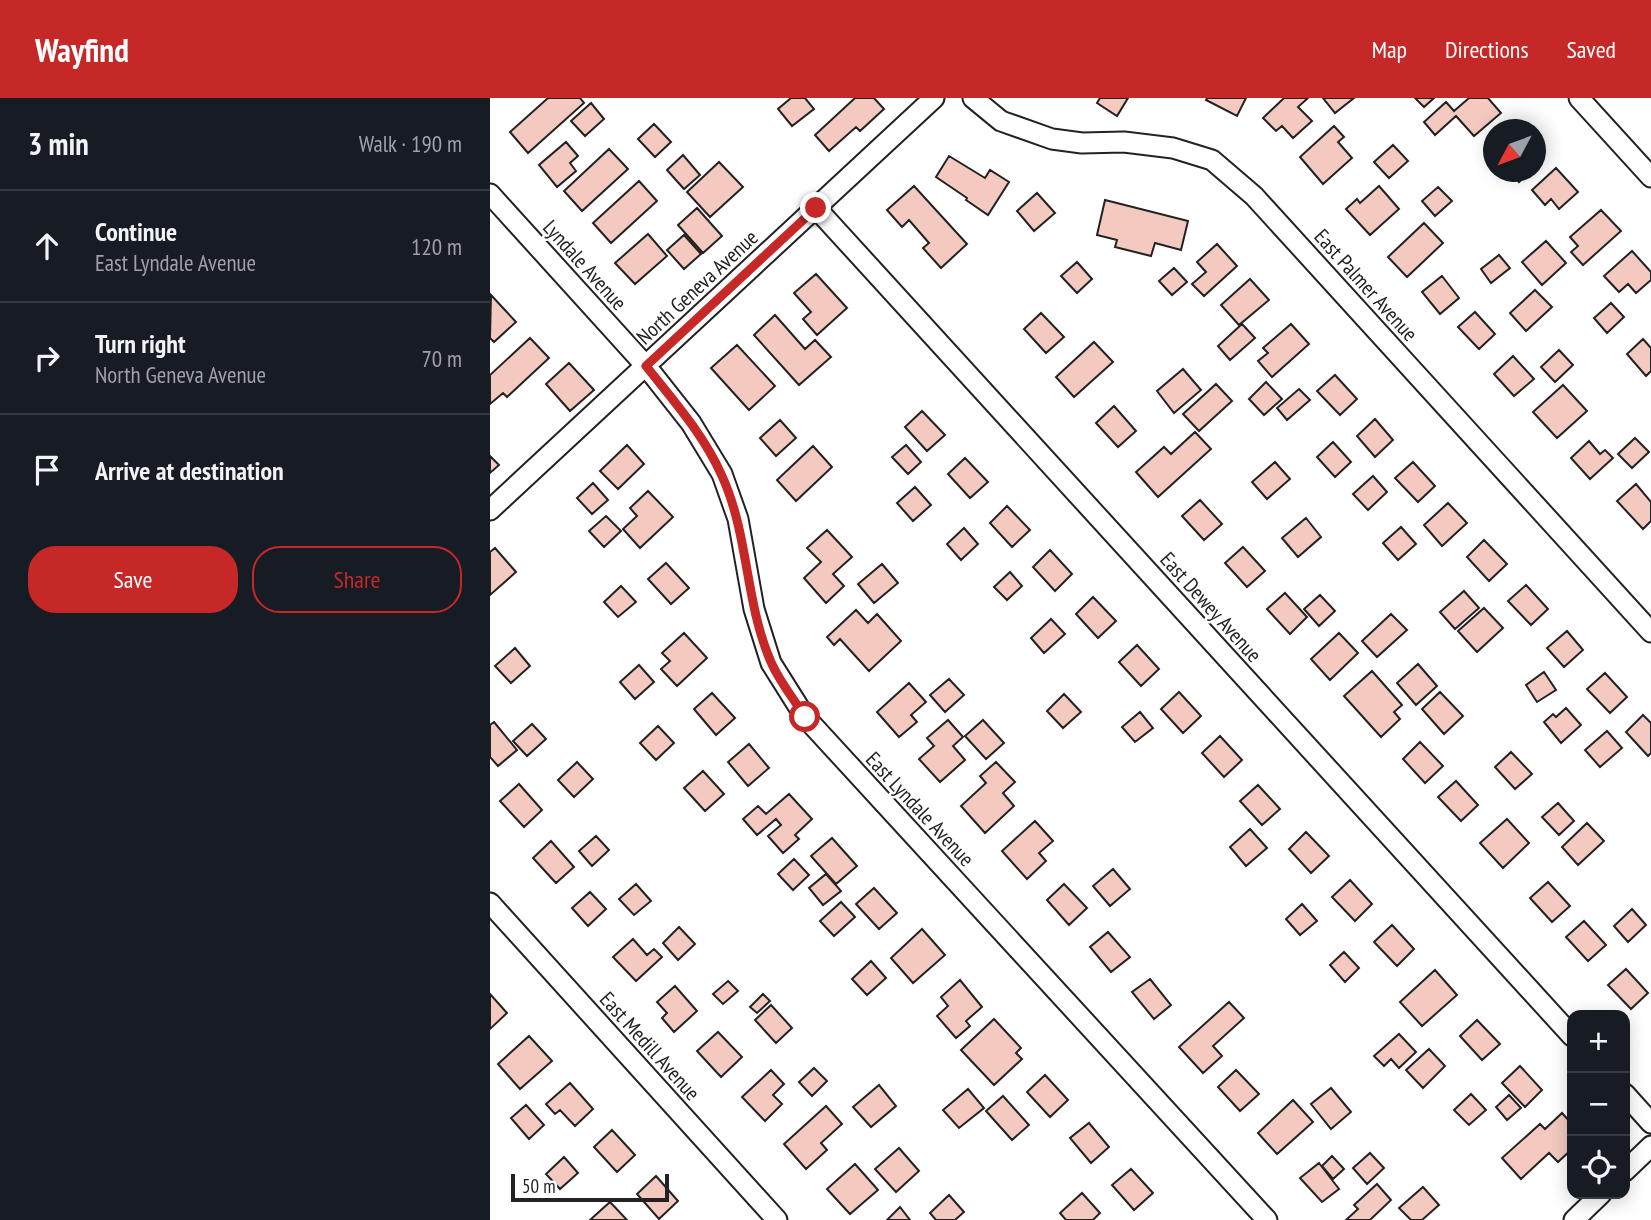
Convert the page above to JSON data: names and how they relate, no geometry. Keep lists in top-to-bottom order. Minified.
{"streets":{"street":["Lyndale Avenue","East Palmer Avenue","North Geneva Avenue","East Dewey Avenue","East Lyndale Avenue","East Medill Avenue"]},"crossings":[["Lyndale Avenue","North Geneva Avenue"],["Lyndale Avenue","East Lyndale Avenue"],["North Geneva Avenue","East Dewey Avenue"],["North Geneva Avenue","East Lyndale Avenue"]],"scale_bar":"50 m","north":"bottom left","page":{"header":"Wayfind","nav":["Map","Directions","Saved"],"heading":["3 min","Walk · 190 m"],"list":[["Continue","East Lyndale Avenue","120 m"],["Turn right","North Geneva Avenue","70 m"],"Arrive at destination"],"buttons":["Save","Share"],"map_buttons":["+","−"],"scale":"50 m"}}
